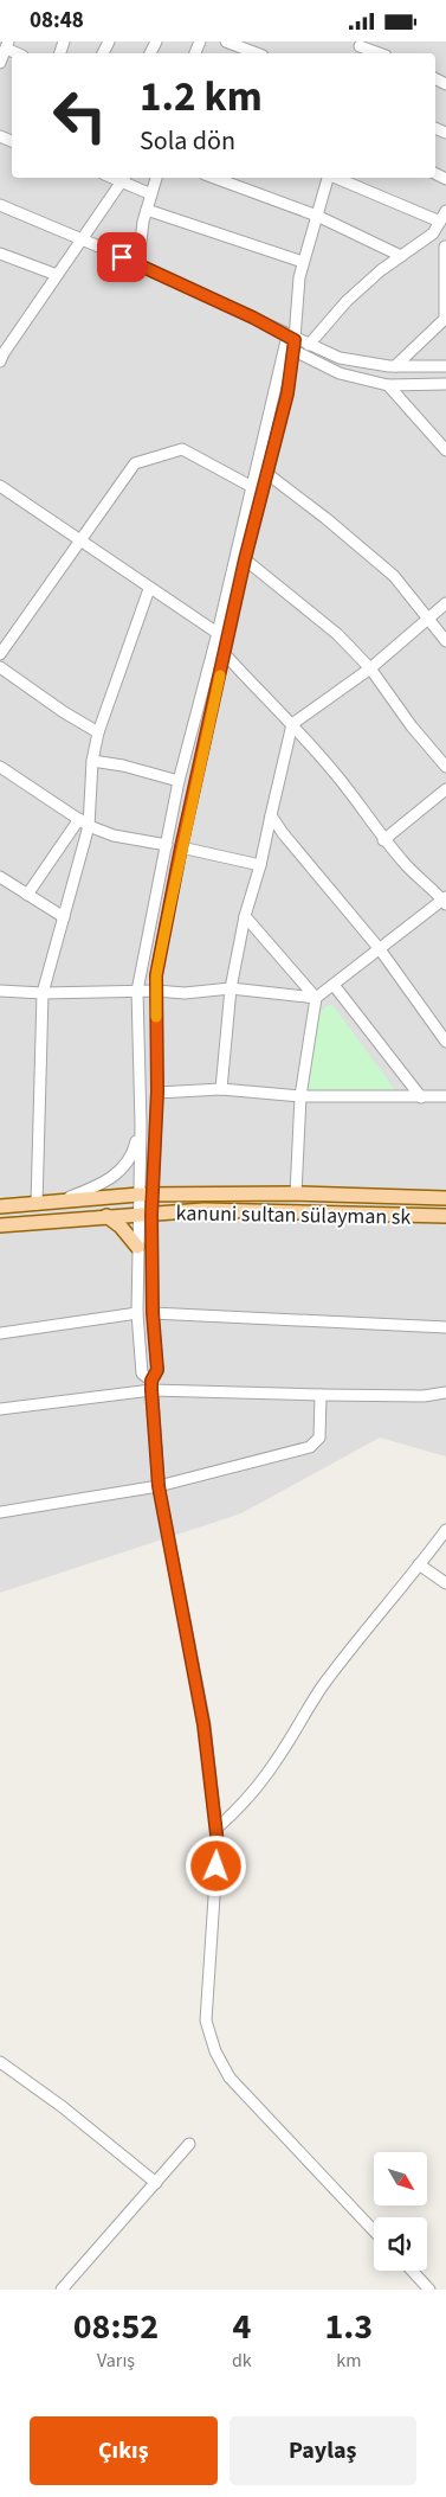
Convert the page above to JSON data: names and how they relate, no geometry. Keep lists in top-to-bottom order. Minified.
{"streets":{"main road":["kanuni sultan sülayman sk"]},"north":"bottom right","page":{"status":"08:48","turn":["1.2 km","Sola dön"],"eta":["08:52","Varış","4","dk","1.3","km"],"buttons":["Çıkış","Paylaş"]}}
